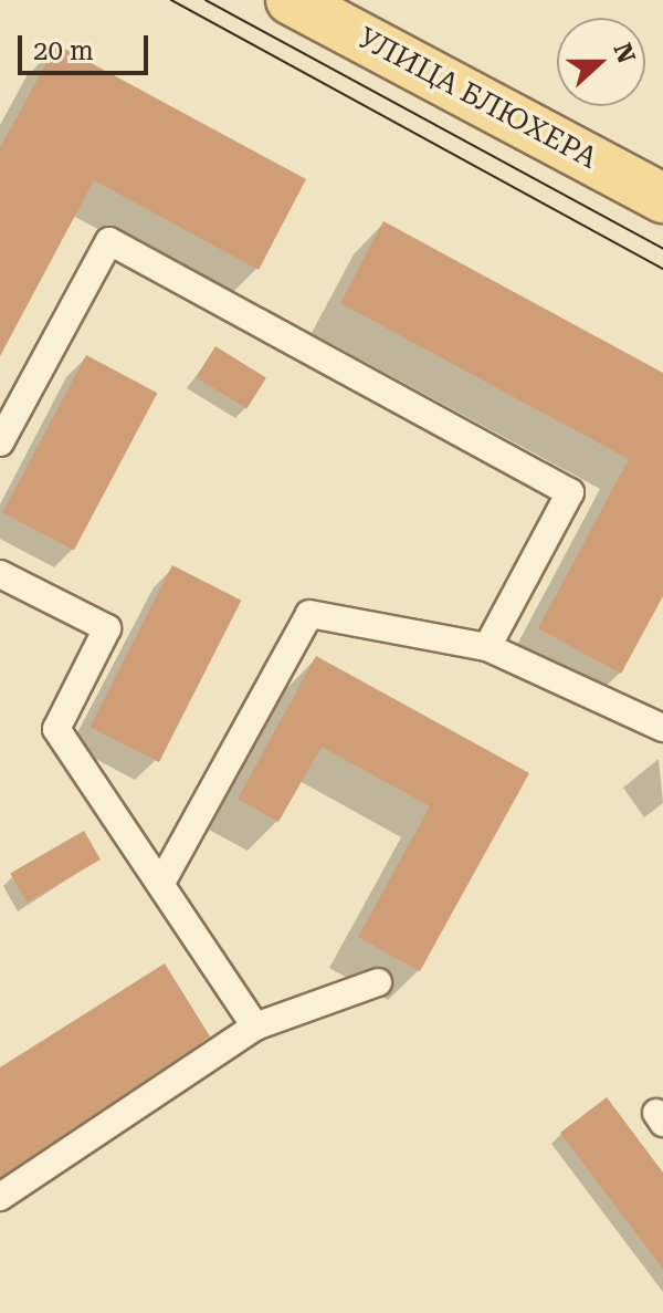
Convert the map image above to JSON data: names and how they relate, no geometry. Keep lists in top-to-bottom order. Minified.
{"streets":{"main road":["УЛИЦА БЛЮХЕРА"]},"scale_bar":"20 m","north":"right"}
